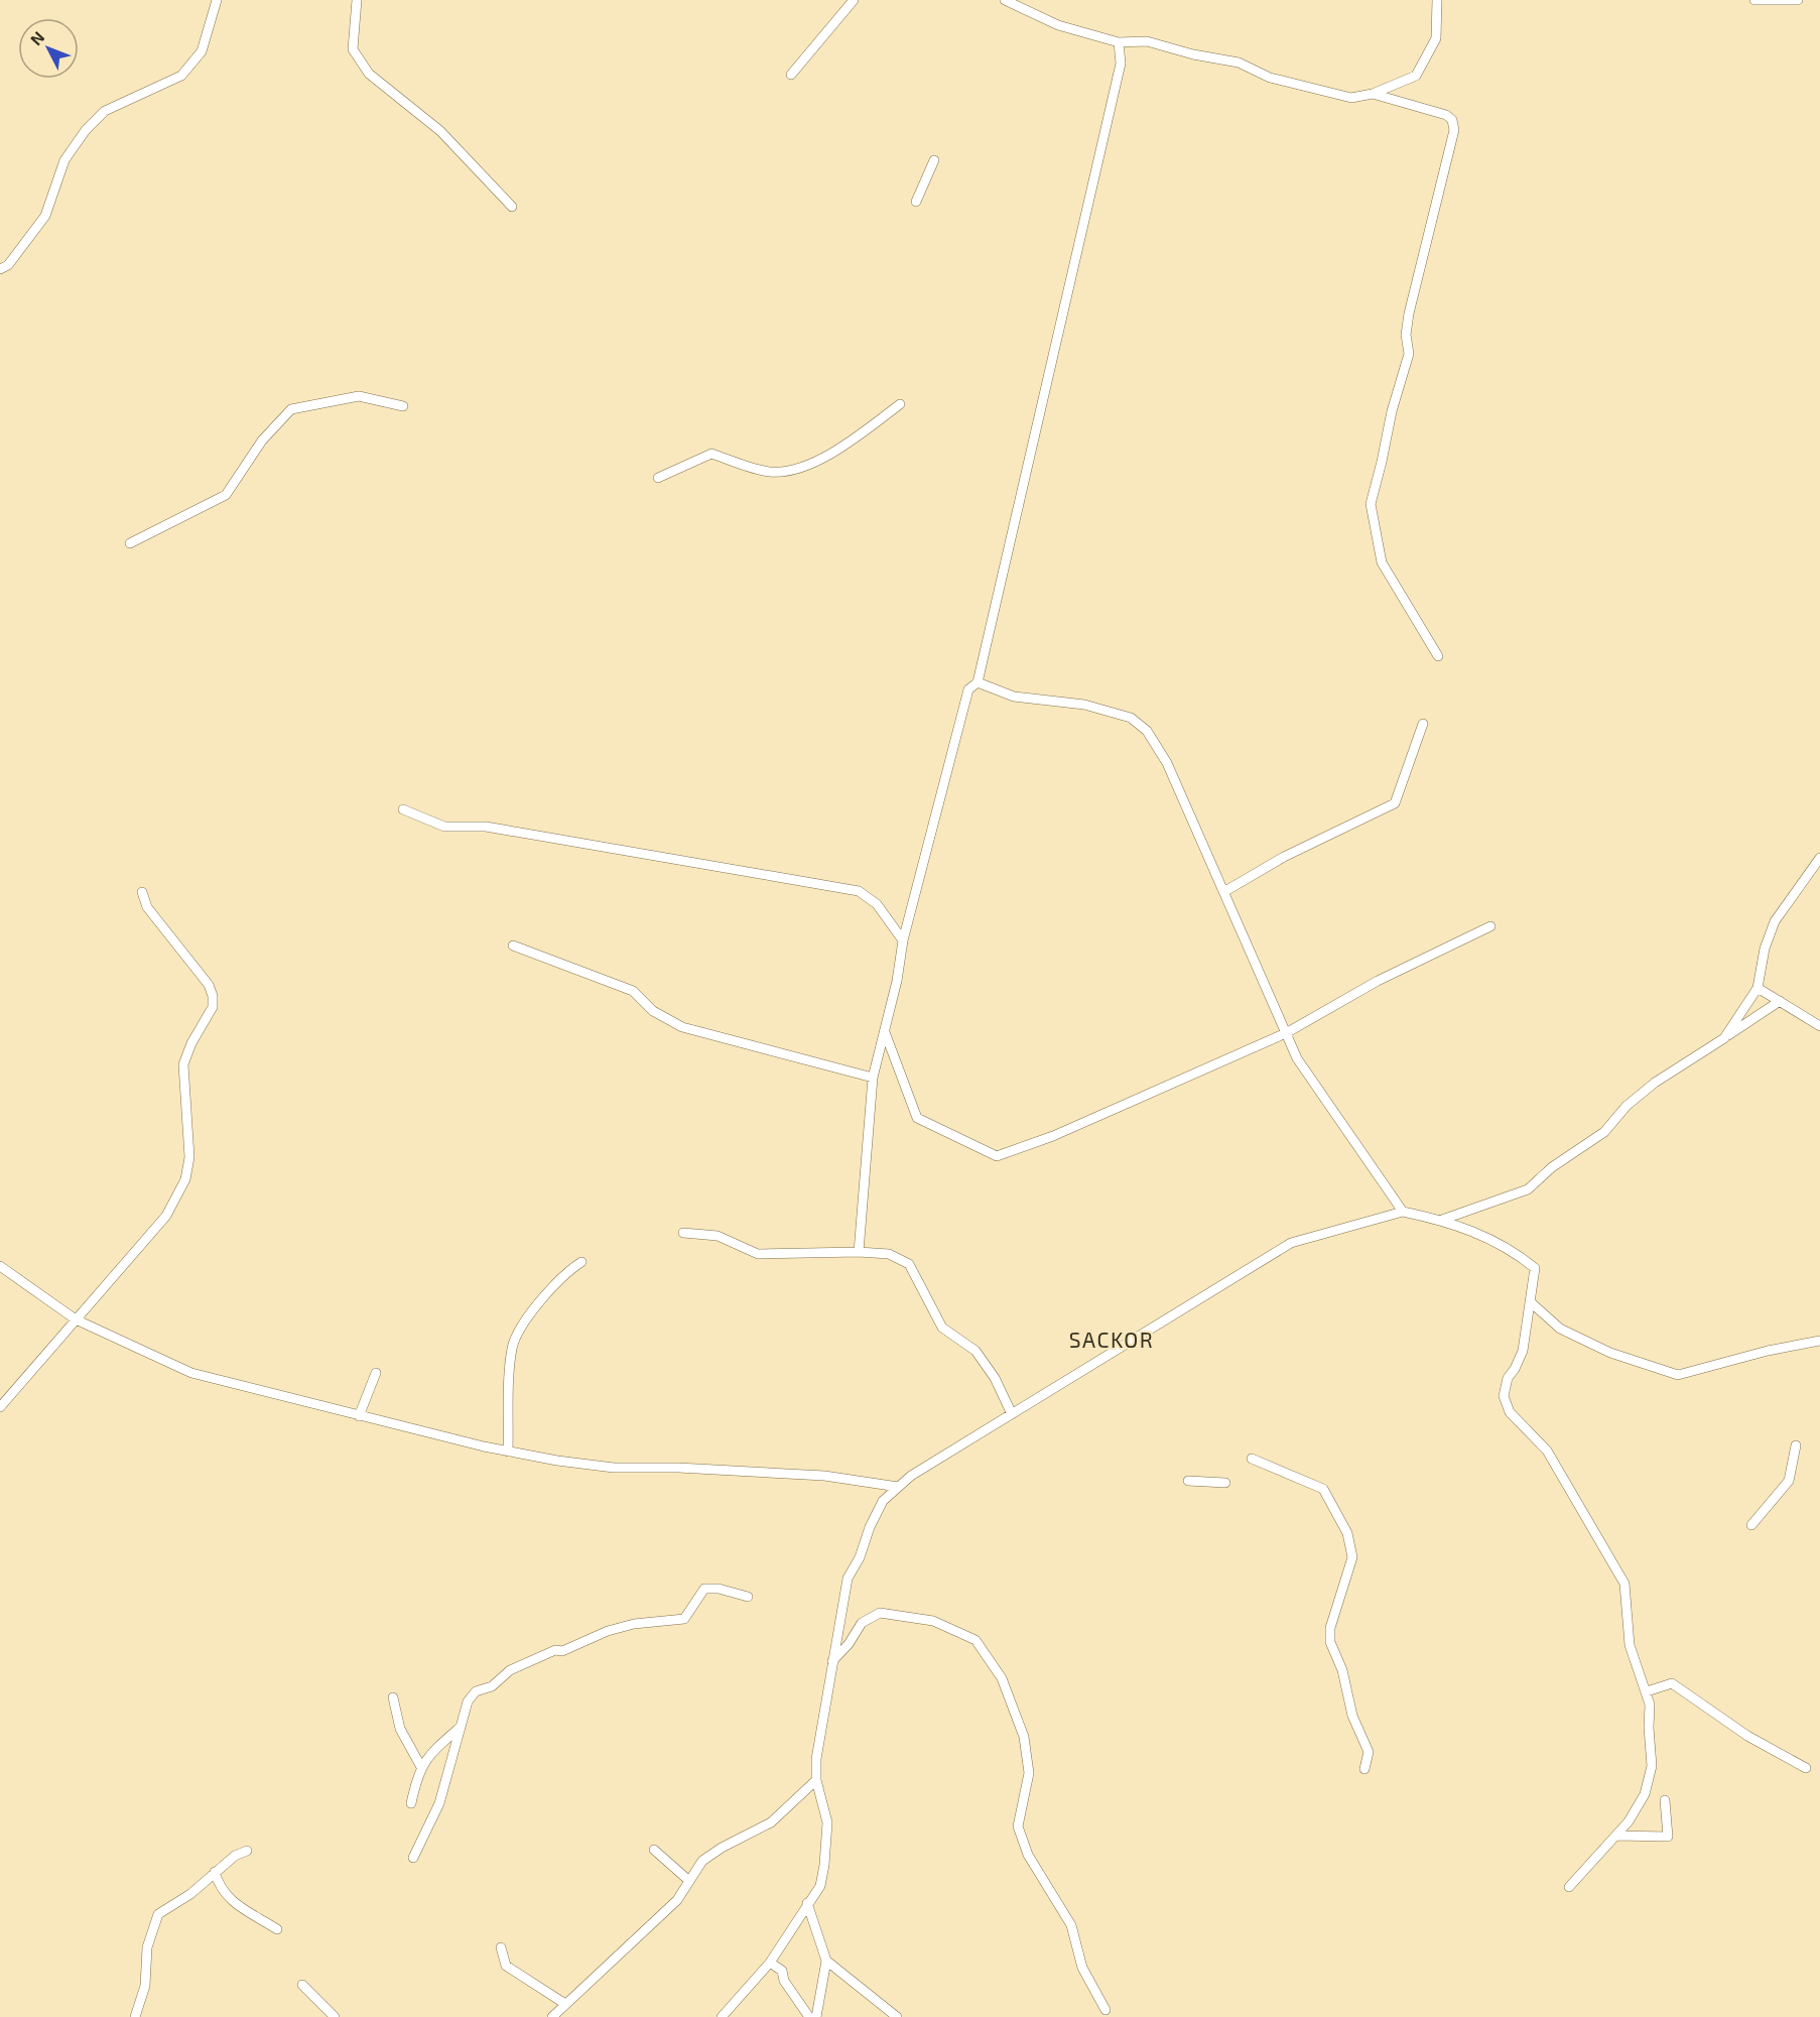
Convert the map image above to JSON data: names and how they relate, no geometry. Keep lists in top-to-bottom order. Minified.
{"districts":["SACKOR"],"north":"top left"}
